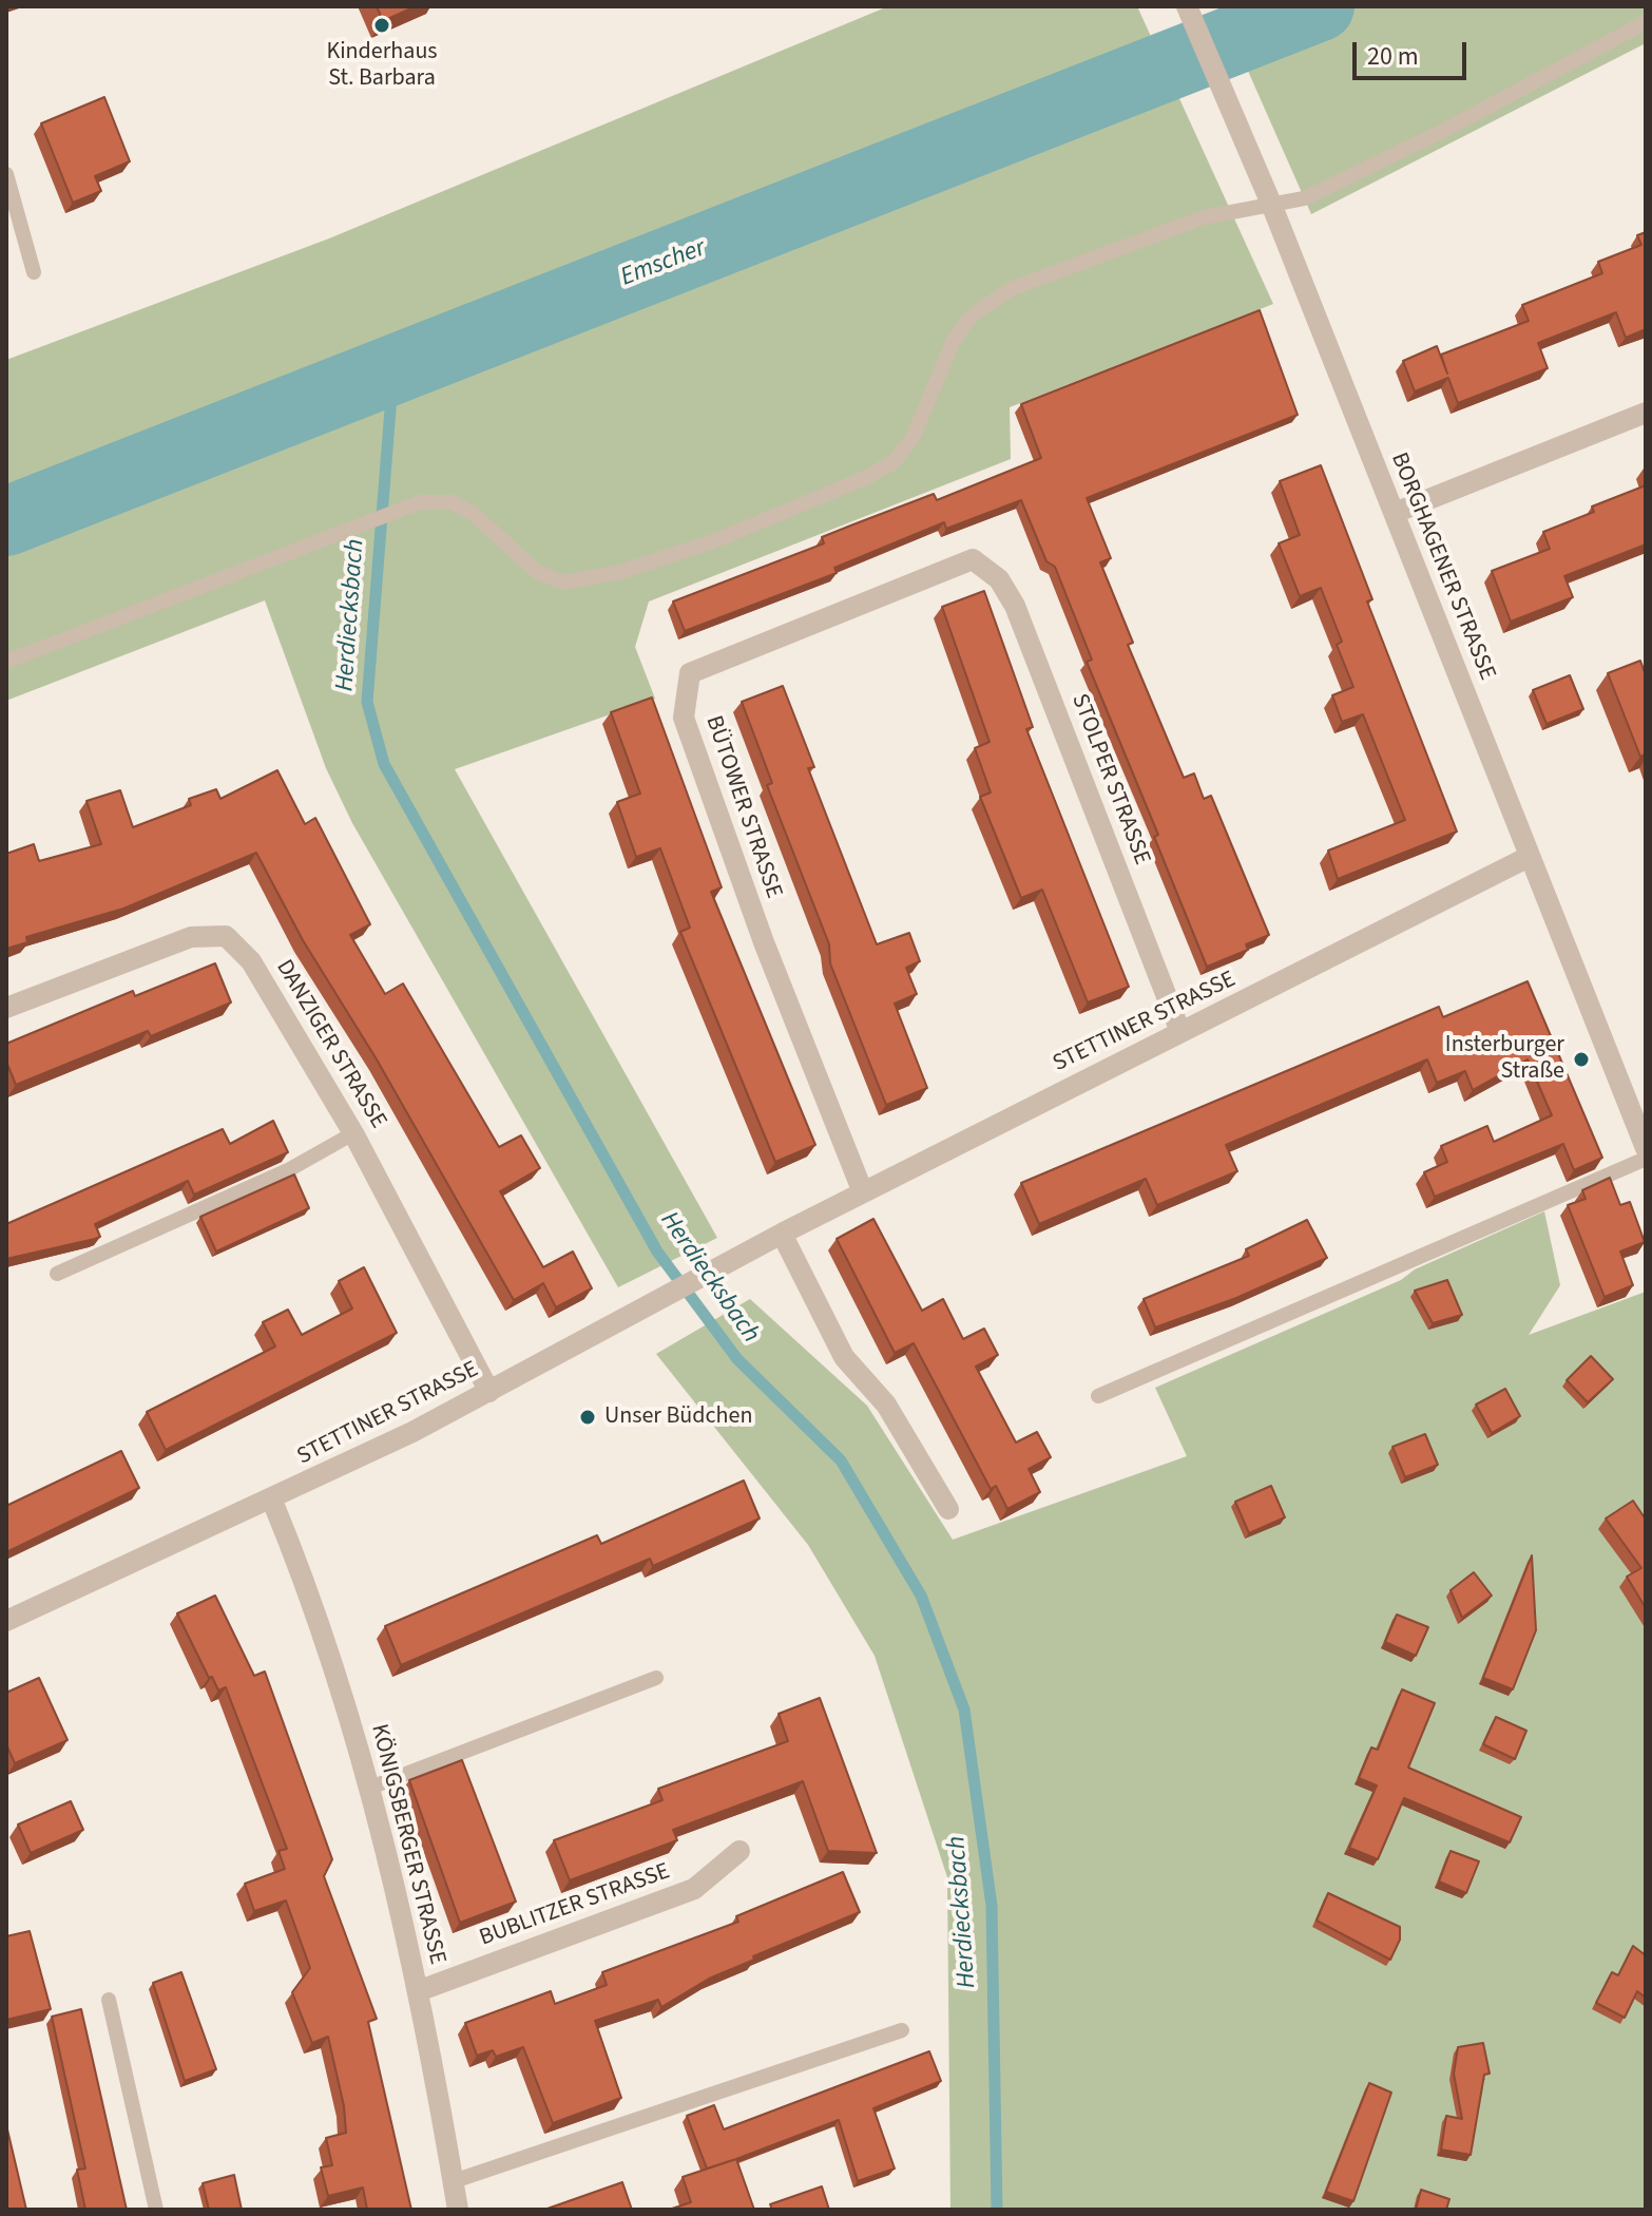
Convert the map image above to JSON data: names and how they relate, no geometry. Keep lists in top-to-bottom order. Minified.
{"streets":{"street":["BORGHAGENER STRASSE","STOLPER STRASSE","BÜTOWER STRASSE","STETTINER STRASSE","DANZIGER STRASSE","KÖNIGSBERGER STRASSE","BUBLITZER STRASSE"]},"crossings":[["BORGHAGENER STRASSE","STETTINER STRASSE"],["STOLPER STRASSE","BÜTOWER STRASSE"],["STOLPER STRASSE","STETTINER STRASSE"],["BÜTOWER STRASSE","STETTINER STRASSE"],["STETTINER STRASSE","DANZIGER STRASSE"],["STETTINER STRASSE","KÖNIGSBERGER STRASSE"],["KÖNIGSBERGER STRASSE","BUBLITZER STRASSE"]],"water":["Emscher","Herdiecksbach"],"places":["Kinderhaus St. Barbara","Insterburger Straße","Unser Büdchen"],"scale_bar":"20 m"}
